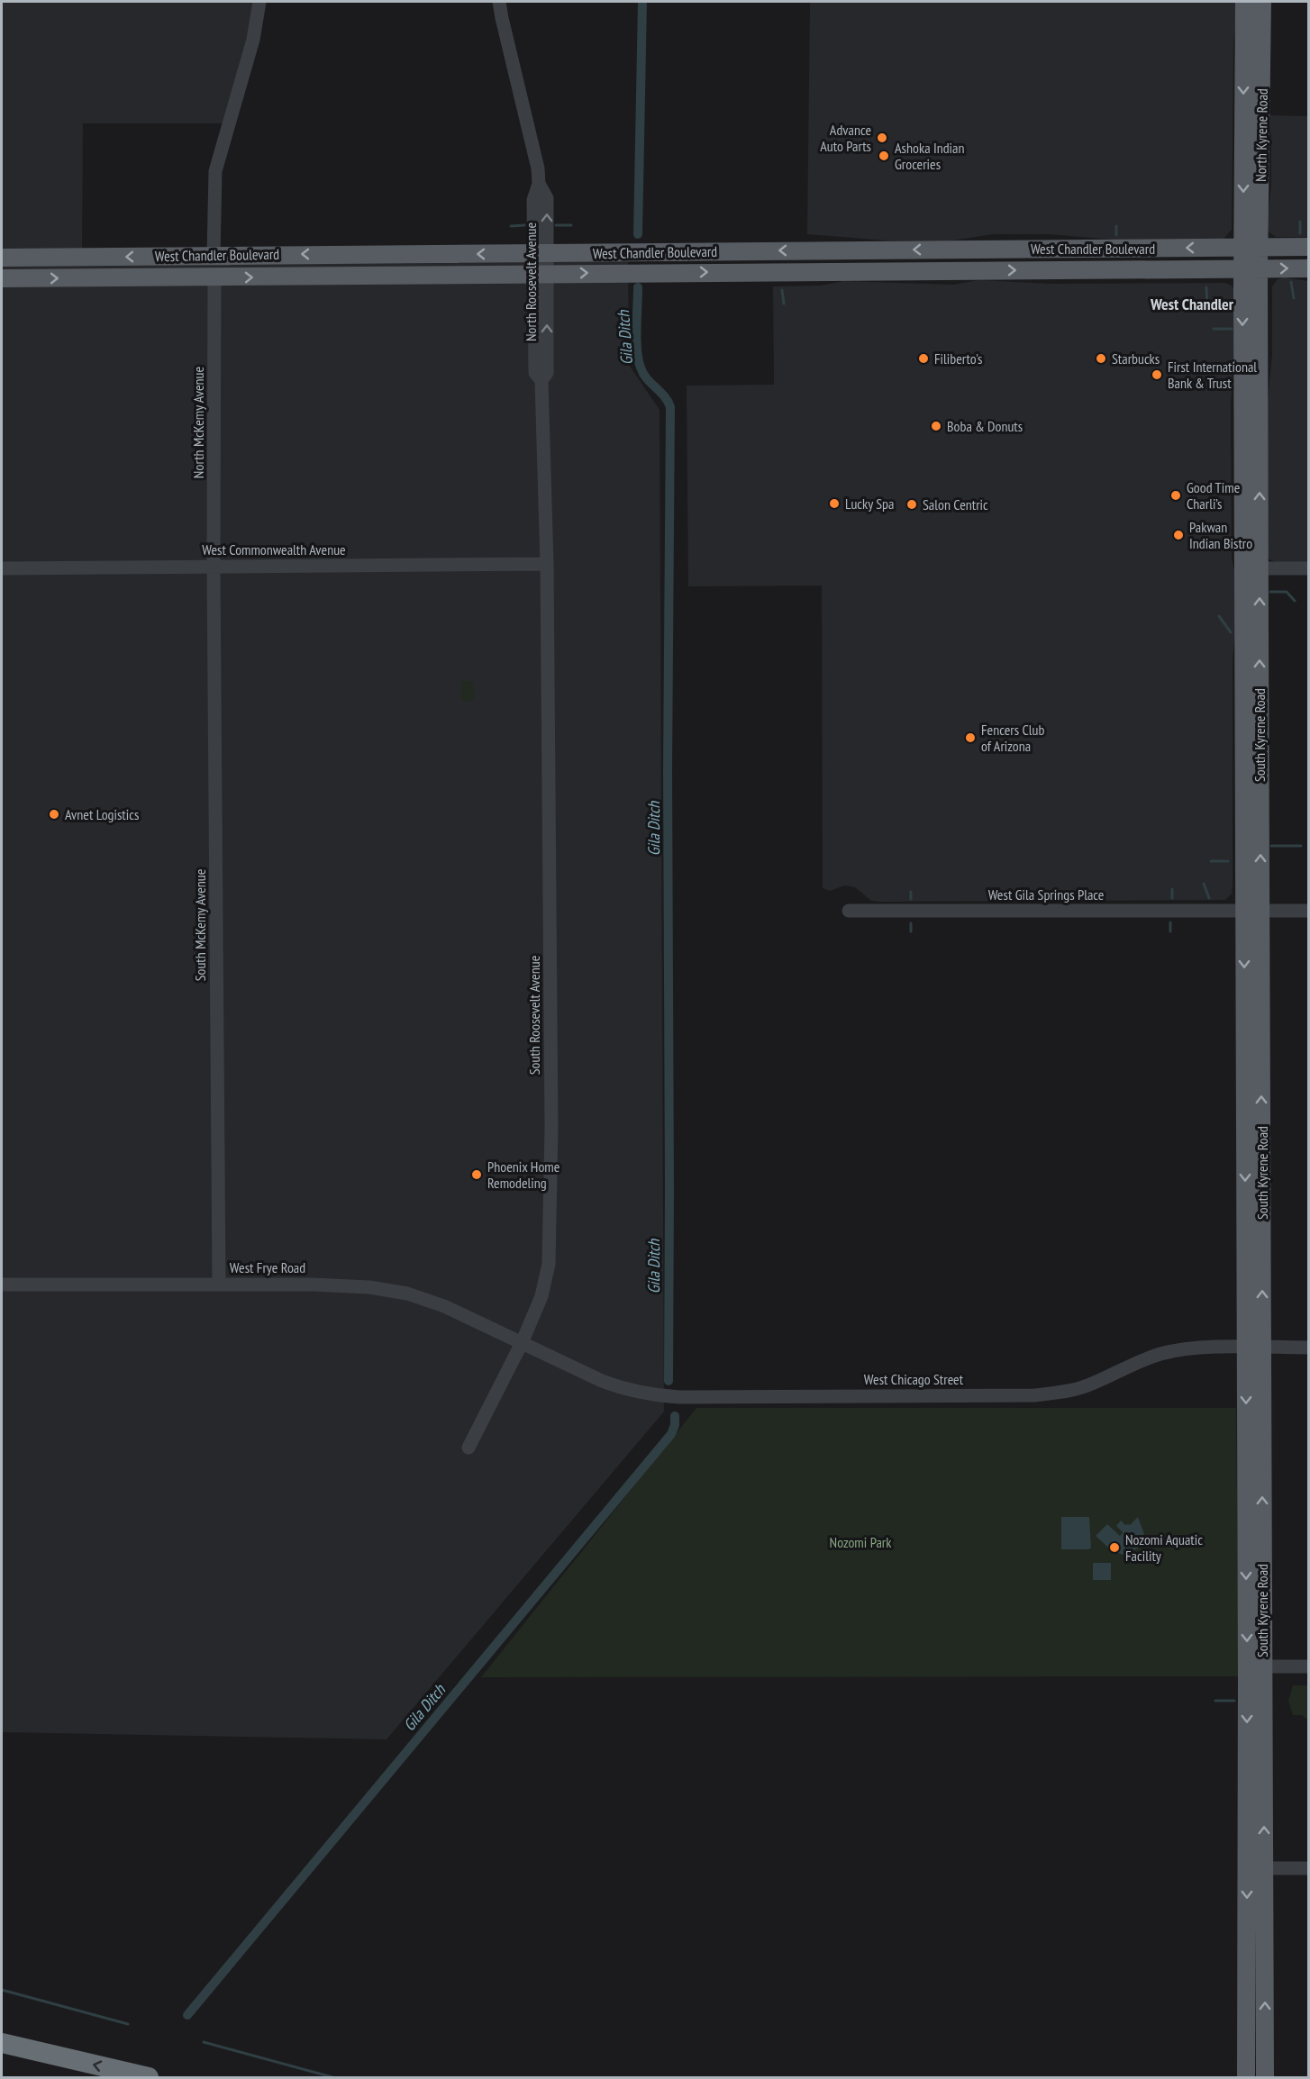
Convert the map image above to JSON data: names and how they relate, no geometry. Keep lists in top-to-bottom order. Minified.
{"streets":{"main road":["North Kyrene Road","West Chandler Boulevard","South Kyrene Road"],"street":["North Roosevelt Avenue","North McKemy Avenue","West Commonwealth Avenue","West Gila Springs Place","South McKemy Avenue","South Roosevelt Avenue","West Frye Road","West Chicago Street"]},"crossings":[["North Kyrene Road","West Chandler Boulevard"],["North Kyrene Road","South Kyrene Road"],["West Chandler Boulevard","North Roosevelt Avenue"],["West Chandler Boulevard","North McKemy Avenue"],["West Chandler Boulevard","South Kyrene Road"],["North Roosevelt Avenue","West Commonwealth Avenue"],["North Roosevelt Avenue","South Roosevelt Avenue"],["North McKemy Avenue","West Commonwealth Avenue"],["North McKemy Avenue","South McKemy Avenue"],["West Commonwealth Avenue","South McKemy Avenue"],["West Commonwealth Avenue","South Roosevelt Avenue"],["South Kyrene Road","West Gila Springs Place"],["South Kyrene Road","West Chicago Street"],["South McKemy Avenue","West Frye Road"],["South Roosevelt Avenue","West Frye Road"],["South Roosevelt Avenue","West Chicago Street"],["West Frye Road","West Chicago Street"]],"districts":["West Chandler"],"water":["Gila Ditch"],"parks":["Nozomi Park"],"places":["Advance Auto Parts","Ashoka Indian Groceries","Filiberto's","Starbucks","First International Bank & Trust","Boba & Donuts","Good Time Charli’s","Lucky Spa","Salon Centric","Pakwan Indian Bistro","Fencers Club of Arizona","Avnet Logistics","Phoenix Home Remodeling","Nozomi Aquatic Facility"]}
